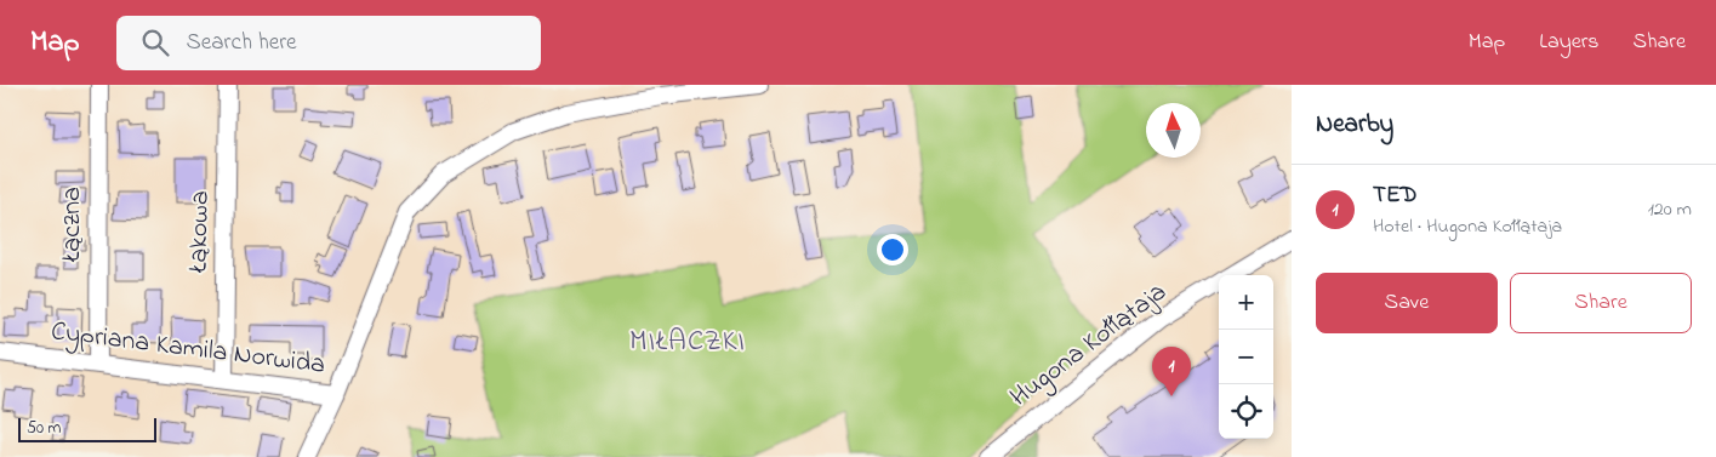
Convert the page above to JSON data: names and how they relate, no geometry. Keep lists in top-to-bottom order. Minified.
{"streets":{"street":["Łączna","Łąkowa","Hugona Kołłątaja","Cypriana Kamila Norwida"]},"crossings":[["Łączna","Cypriana Kamila Norwida"],["Łąkowa","Cypriana Kamila Norwida"]],"districts":["MIŁACZKI"],"scale_bar":"50 m","north":"top","page":{"header":"Map","search":"Search here","nav":["Map","Layers","Share"],"heading":"Nearby","list":[{"mark":"1","name":"TED","note":"Hotel · Hugona Kołłątaja","value":"120 m"}],"buttons":["Save","Share"],"map_buttons":["+","−"],"pins":"1","scale":"50 m"}}
